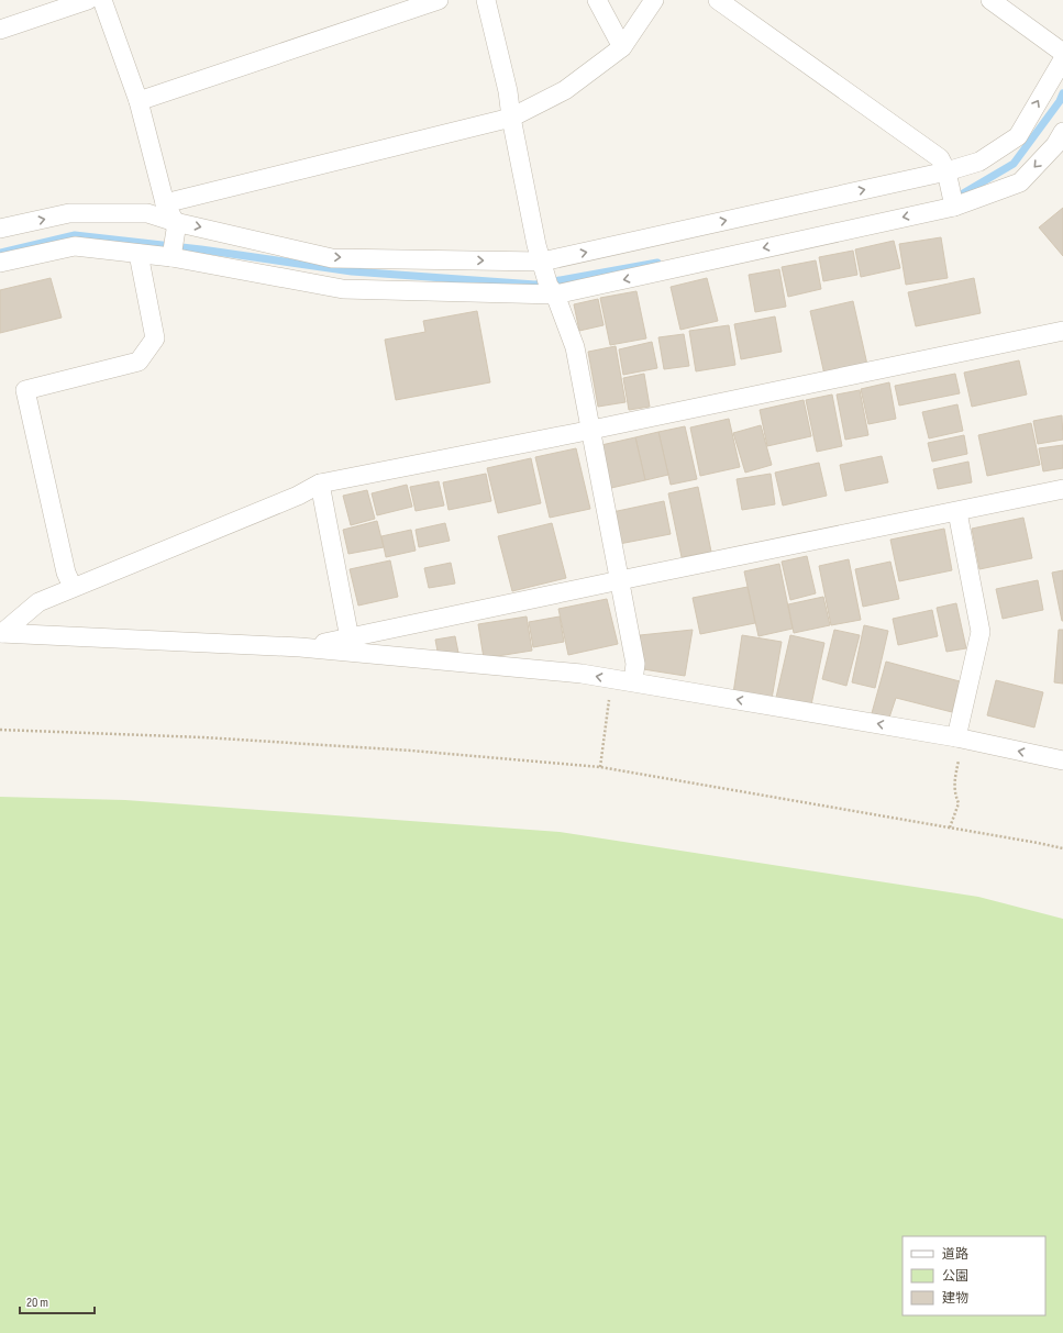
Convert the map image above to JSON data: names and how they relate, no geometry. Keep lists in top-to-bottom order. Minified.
{"legend":["道路","公園","建物"],"scale_bar":"20 m"}
